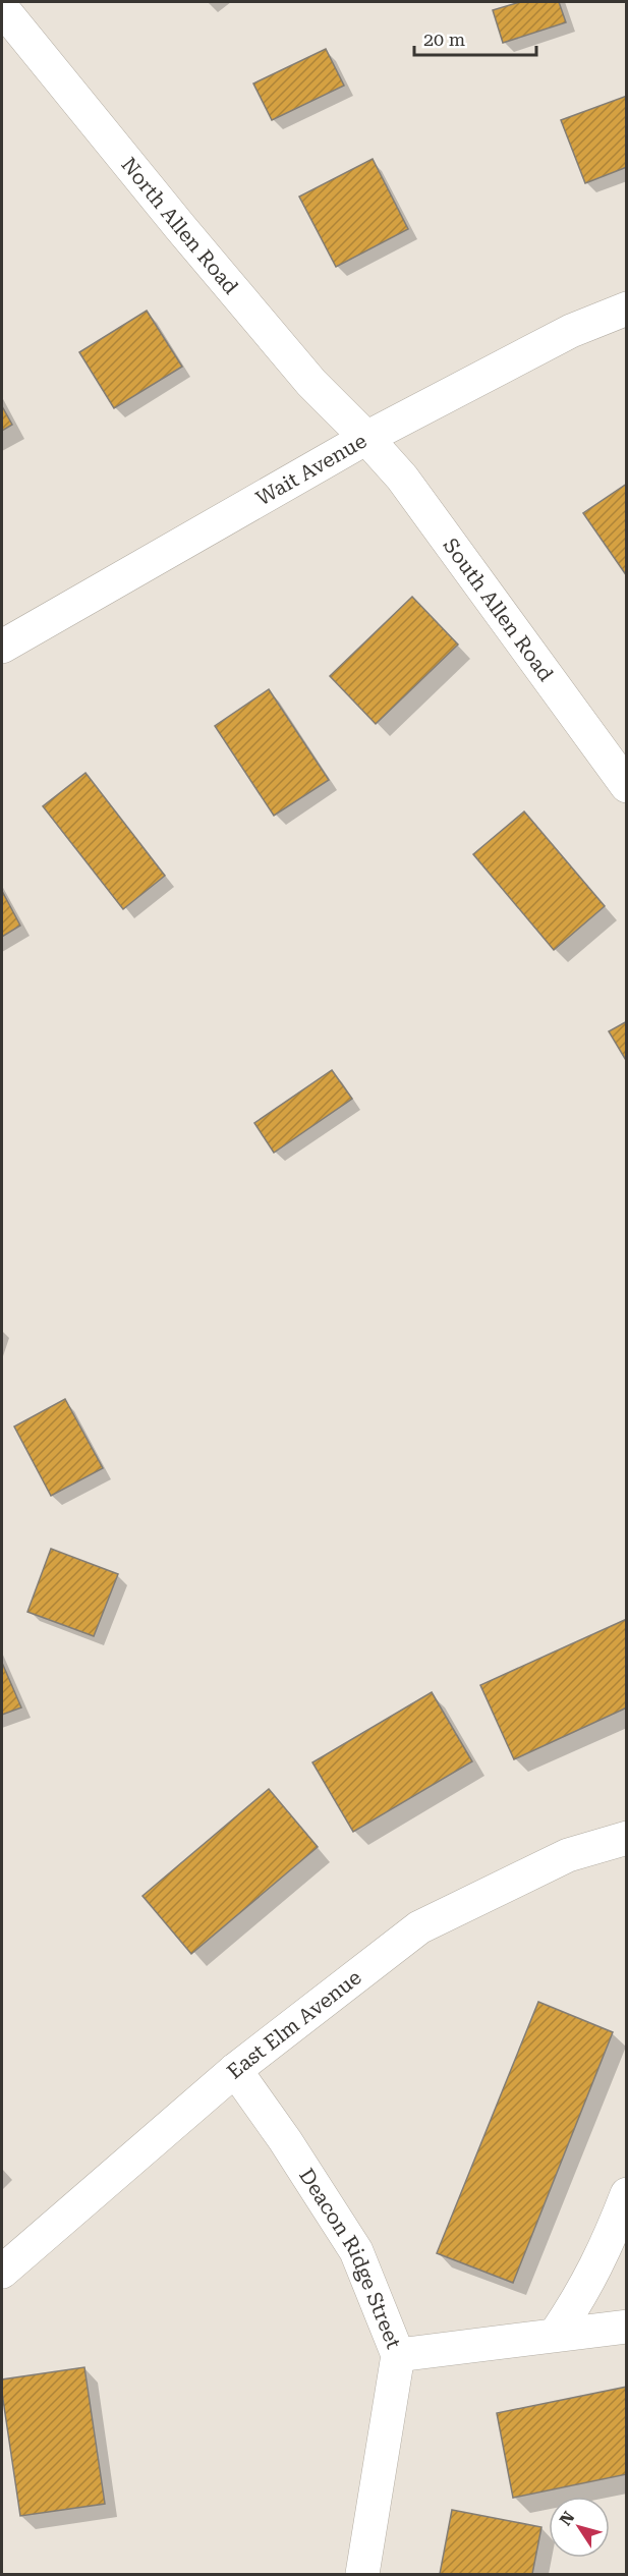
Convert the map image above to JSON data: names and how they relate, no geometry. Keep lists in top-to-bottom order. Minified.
{"streets":{"street":["North Allen Road","Wait Avenue","South Allen Road","East Elm Avenue","Deacon Ridge Street"]},"crossings":[["North Allen Road","Wait Avenue"],["North Allen Road","South Allen Road"],["Wait Avenue","South Allen Road"],["East Elm Avenue","Deacon Ridge Street"]],"scale_bar":"20 m","north":"top left"}
